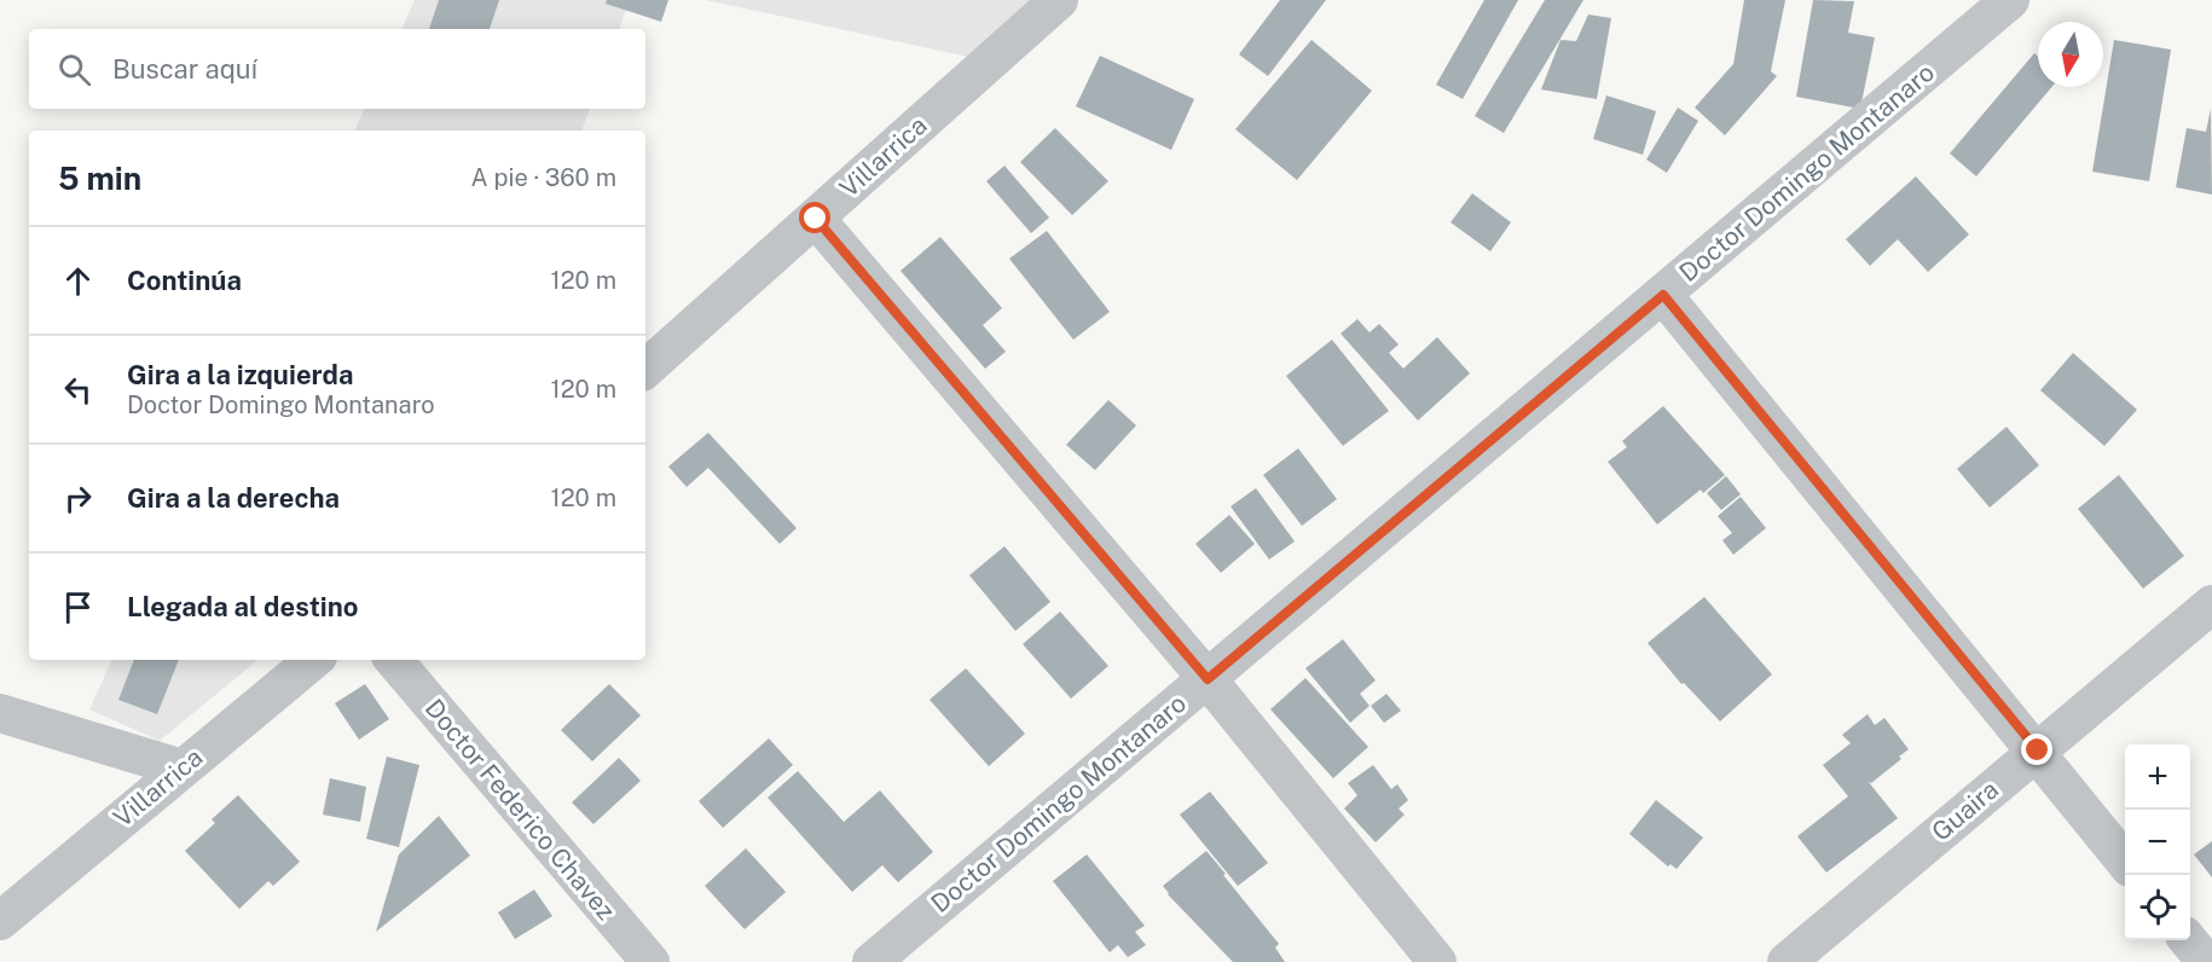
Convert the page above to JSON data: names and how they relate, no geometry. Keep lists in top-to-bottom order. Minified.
{"streets":{"street":["Villarrica","Doctor Domingo Montanaro","Doctor Federico Chavez","Guaira"]},"north":"bottom","page":{"search":"Buscar aquí","heading":["5 min","A pie · 360 m"],"list":[["Continúa","120 m"],["Gira a la izquierda","Doctor Domingo Montanaro","120 m"],["Gira a la derecha","120 m"],"Llegada al destino"],"map_buttons":["+","−"]}}
